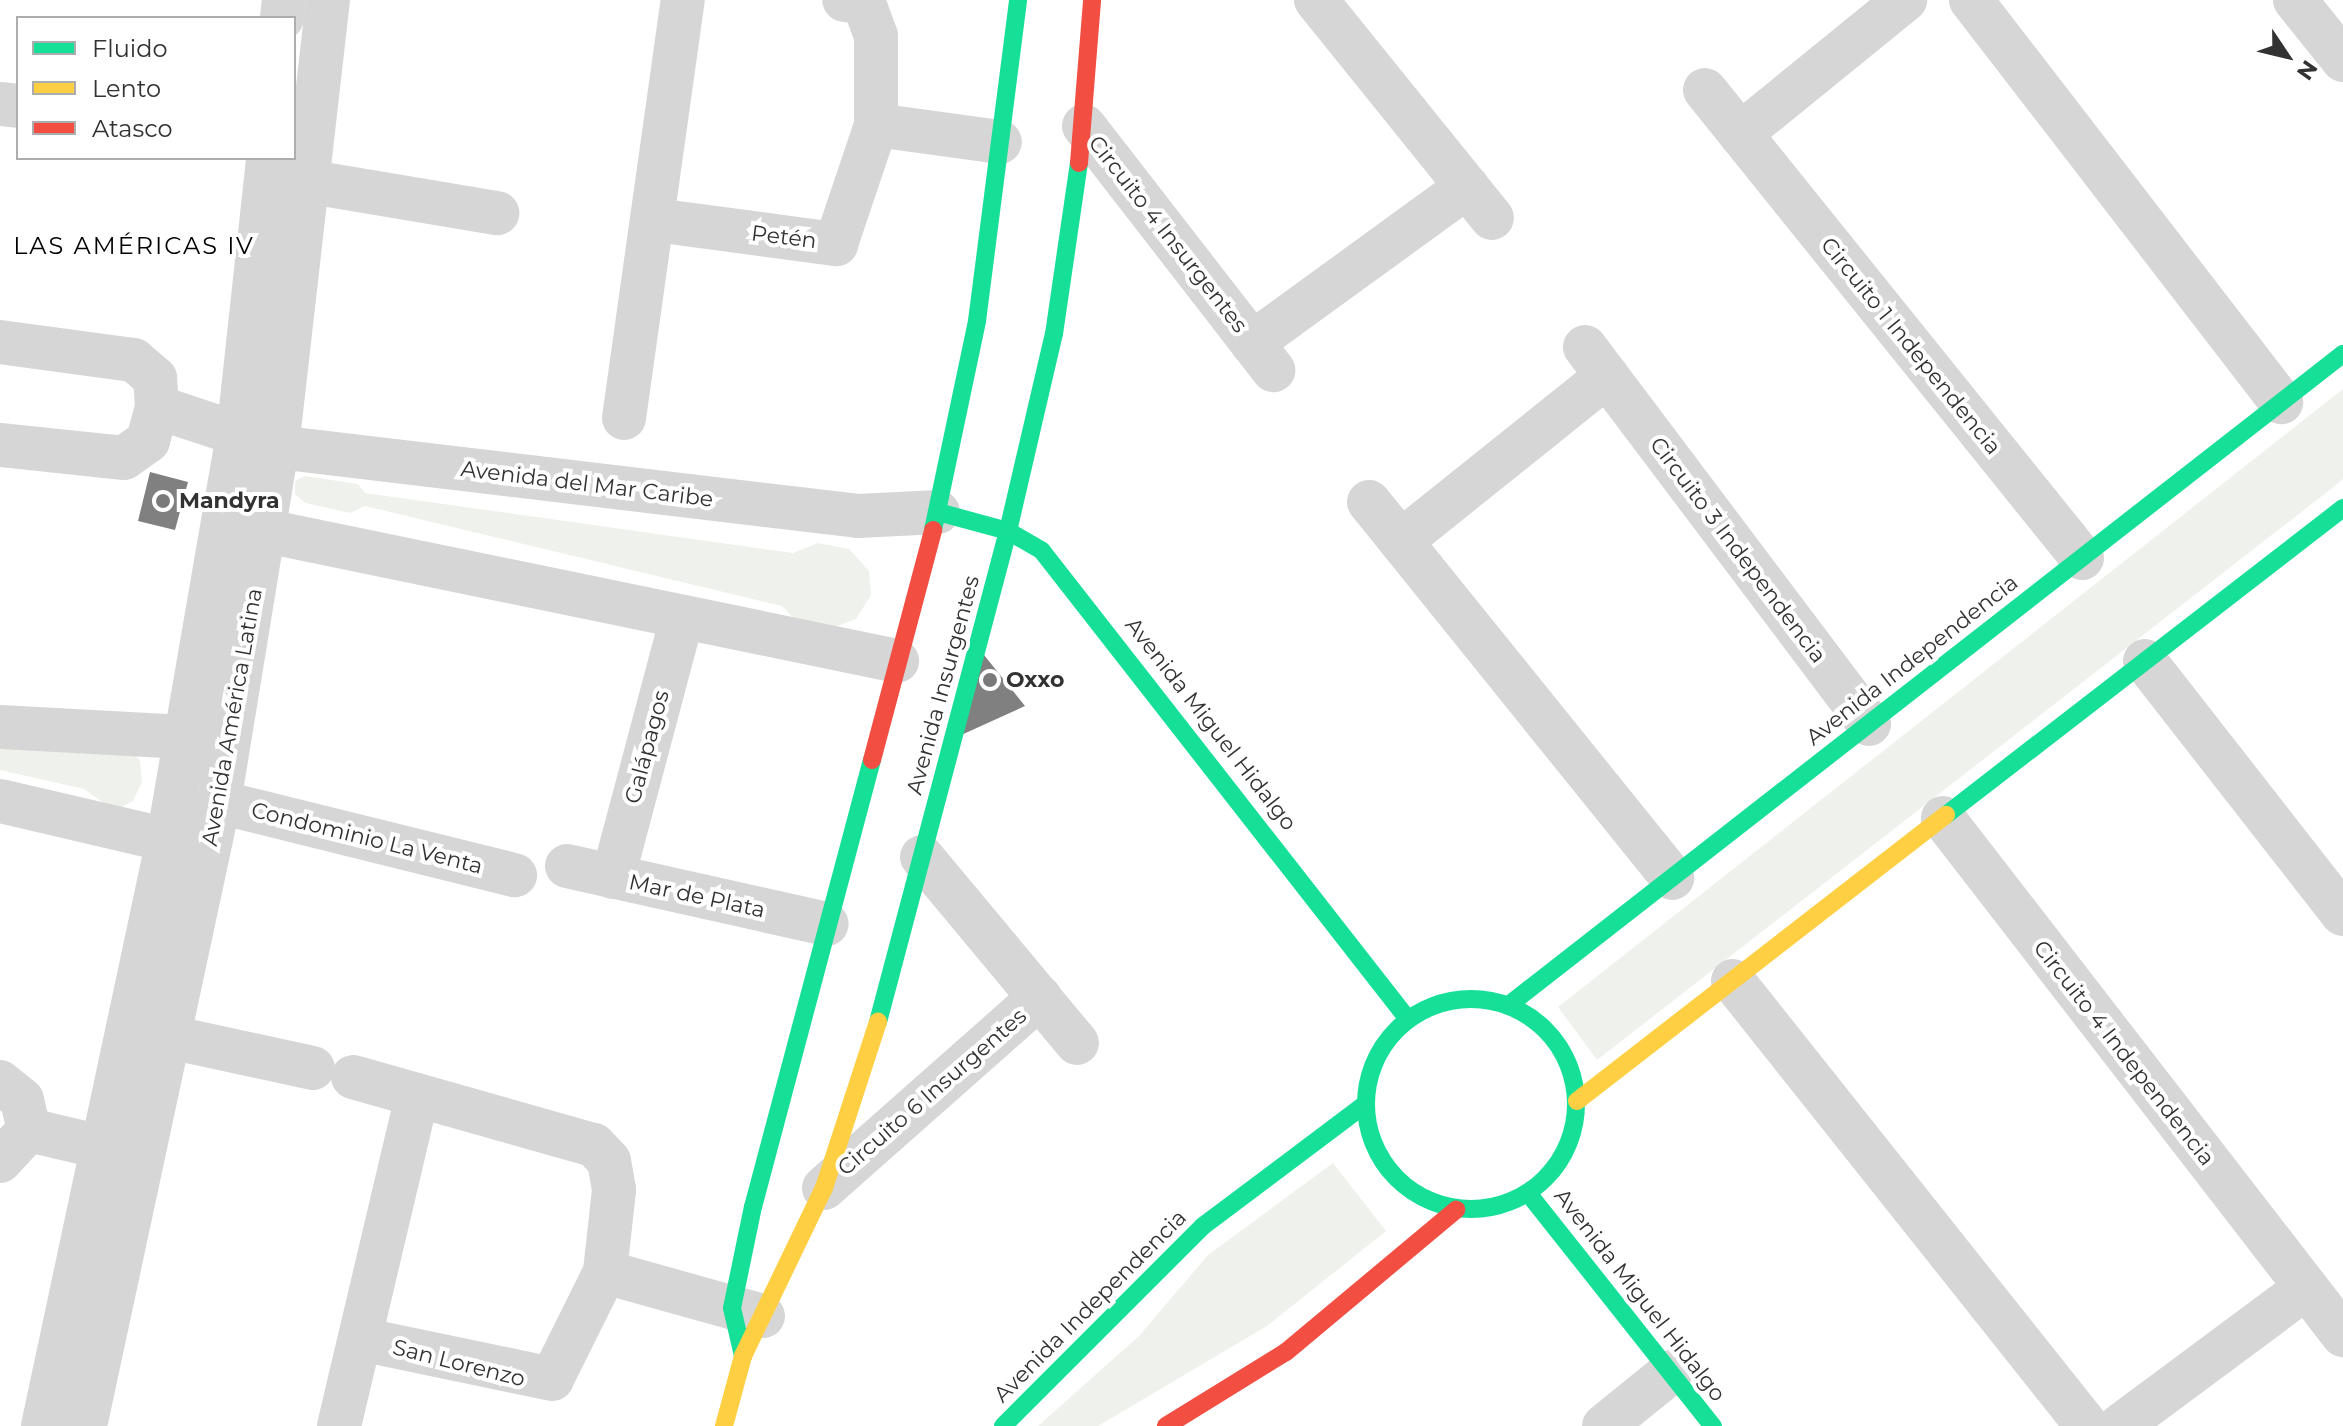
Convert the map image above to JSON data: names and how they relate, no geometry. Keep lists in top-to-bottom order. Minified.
{"streets":{"main road":["Avenida Independencia","Avenida Insurgentes","Avenida Miguel Hidalgo"],"street":["Circuito 4 Insurgentes","Petén","Circuito 1 Independencia","Avenida del Mar Caribe","Circuito 3 Independencia","Avenida América Latina","Galápagos","Condominio La Venta","Mar de Plata","Circuito 4 Independencia","Circuito 6 Insurgentes","San Lorenzo"]},"crossings":[["Circuito 4 Insurgentes","Avenida Insurgentes"],["Circuito 1 Independencia","Avenida Independencia"],["Avenida del Mar Caribe","Avenida Insurgentes"],["Avenida del Mar Caribe","Avenida América Latina"],["Avenida del Mar Caribe","Avenida Miguel Hidalgo"],["Circuito 3 Independencia","Avenida Independencia"],["Avenida Independencia","Avenida Miguel Hidalgo"],["Avenida Insurgentes","Avenida Miguel Hidalgo"],["Avenida Insurgentes","Mar de Plata"],["Avenida Insurgentes","Circuito 6 Insurgentes"],["Avenida América Latina","Condominio La Venta"],["Avenida América Latina","San Lorenzo"],["Galápagos","Mar de Plata"]],"districts":["LAS AMÉRICAS IV"],"places":["Mandyra","Oxxo"],"legend":["Fluido","Lento","Atasco"],"north":"bottom right"}
